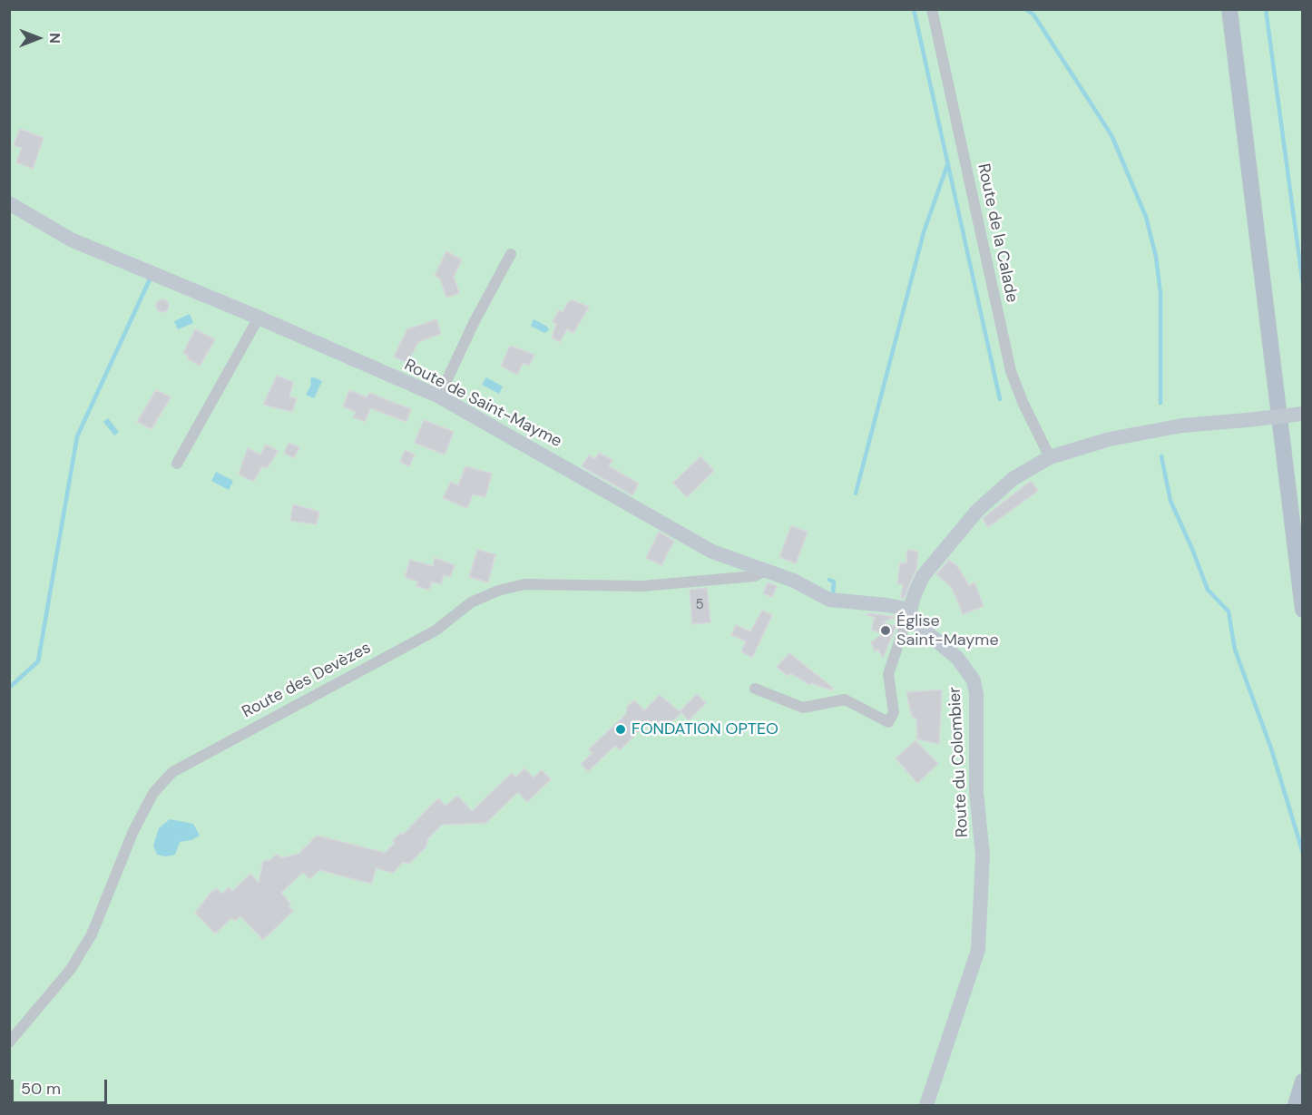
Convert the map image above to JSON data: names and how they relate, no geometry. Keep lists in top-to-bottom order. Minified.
{"streets":{"street":["Route de la Calade","Route de Saint-Mayme","Route des Devèzes","Route du Colombier"]},"crossings":[["Route de Saint-Mayme","Route des Devèzes"],["Route de Saint-Mayme","Route du Colombier"]],"places":["Église Saint-Mayme","FONDATION OPTEO"],"house_numbers":["5"],"scale_bar":"50 m","north":"right"}
